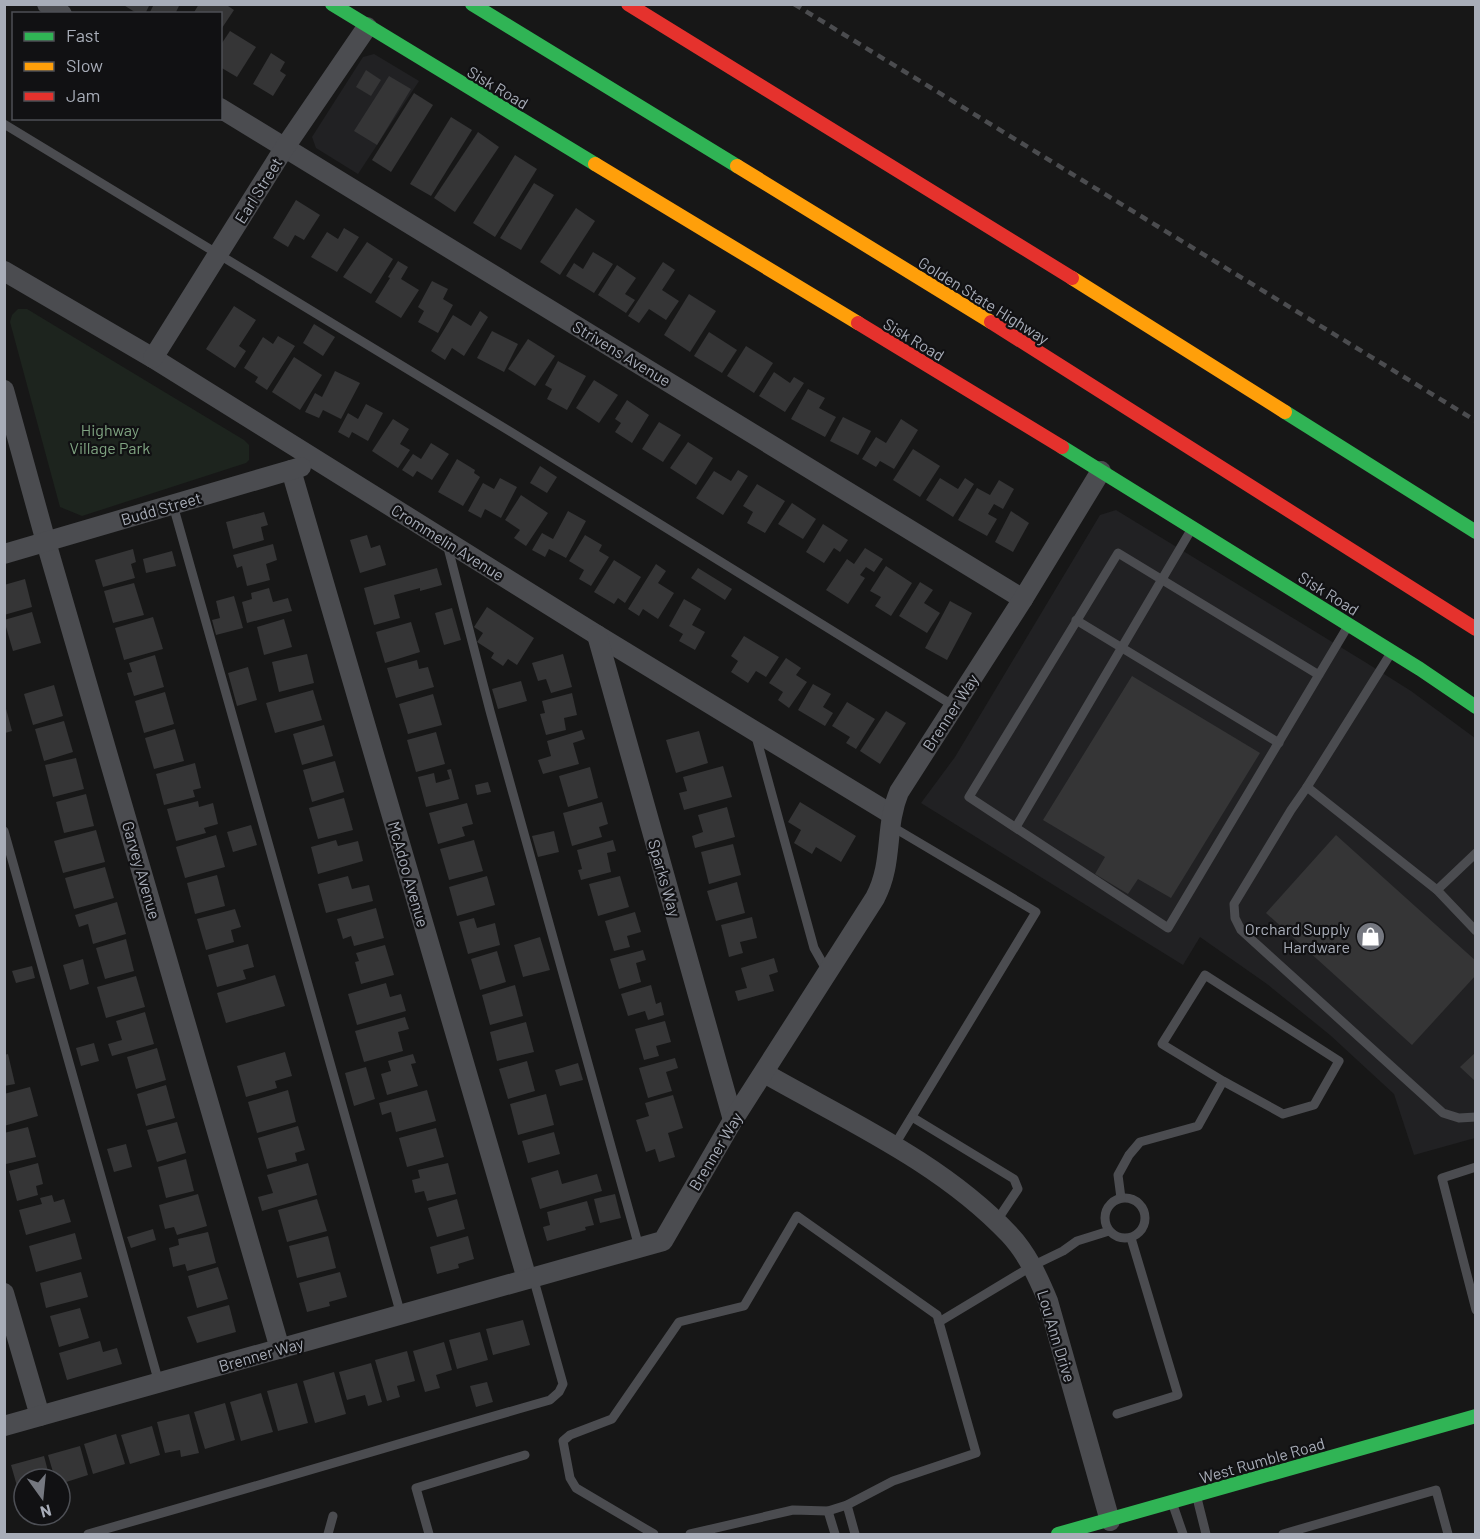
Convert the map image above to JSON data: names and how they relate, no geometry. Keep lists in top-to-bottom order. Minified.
{"streets":{"main road":["Sisk Road","Golden State Highway","West Rumble Road"],"street":["Earl Street","Strivens Avenue","Budd Street","Crommelin Avenue","Brenner Way","Garvey Avenue","McAdoo Avenue","Sparks Way","Lou Ann Drive"]},"crossings":[["Sisk Road","Earl Street"],["Sisk Road","Brenner Way"],["Earl Street","Strivens Avenue"],["Earl Street","Crommelin Avenue"],["Strivens Avenue","Brenner Way"],["Budd Street","Crommelin Avenue"],["Budd Street","Garvey Avenue"],["Budd Street","McAdoo Avenue"],["Crommelin Avenue","Brenner Way"],["Crommelin Avenue","Sparks Way"],["Brenner Way","Garvey Avenue"],["Brenner Way","McAdoo Avenue"],["Brenner Way","Sparks Way"],["Brenner Way","Lou Ann Drive"],["Lou Ann Drive","West Rumble Road"]],"parks":["Highway Village Park"],"places":{"shop":["Orchard Supply Hardware"]},"legend":["Fast","Slow","Jam"],"north":"bottom"}
